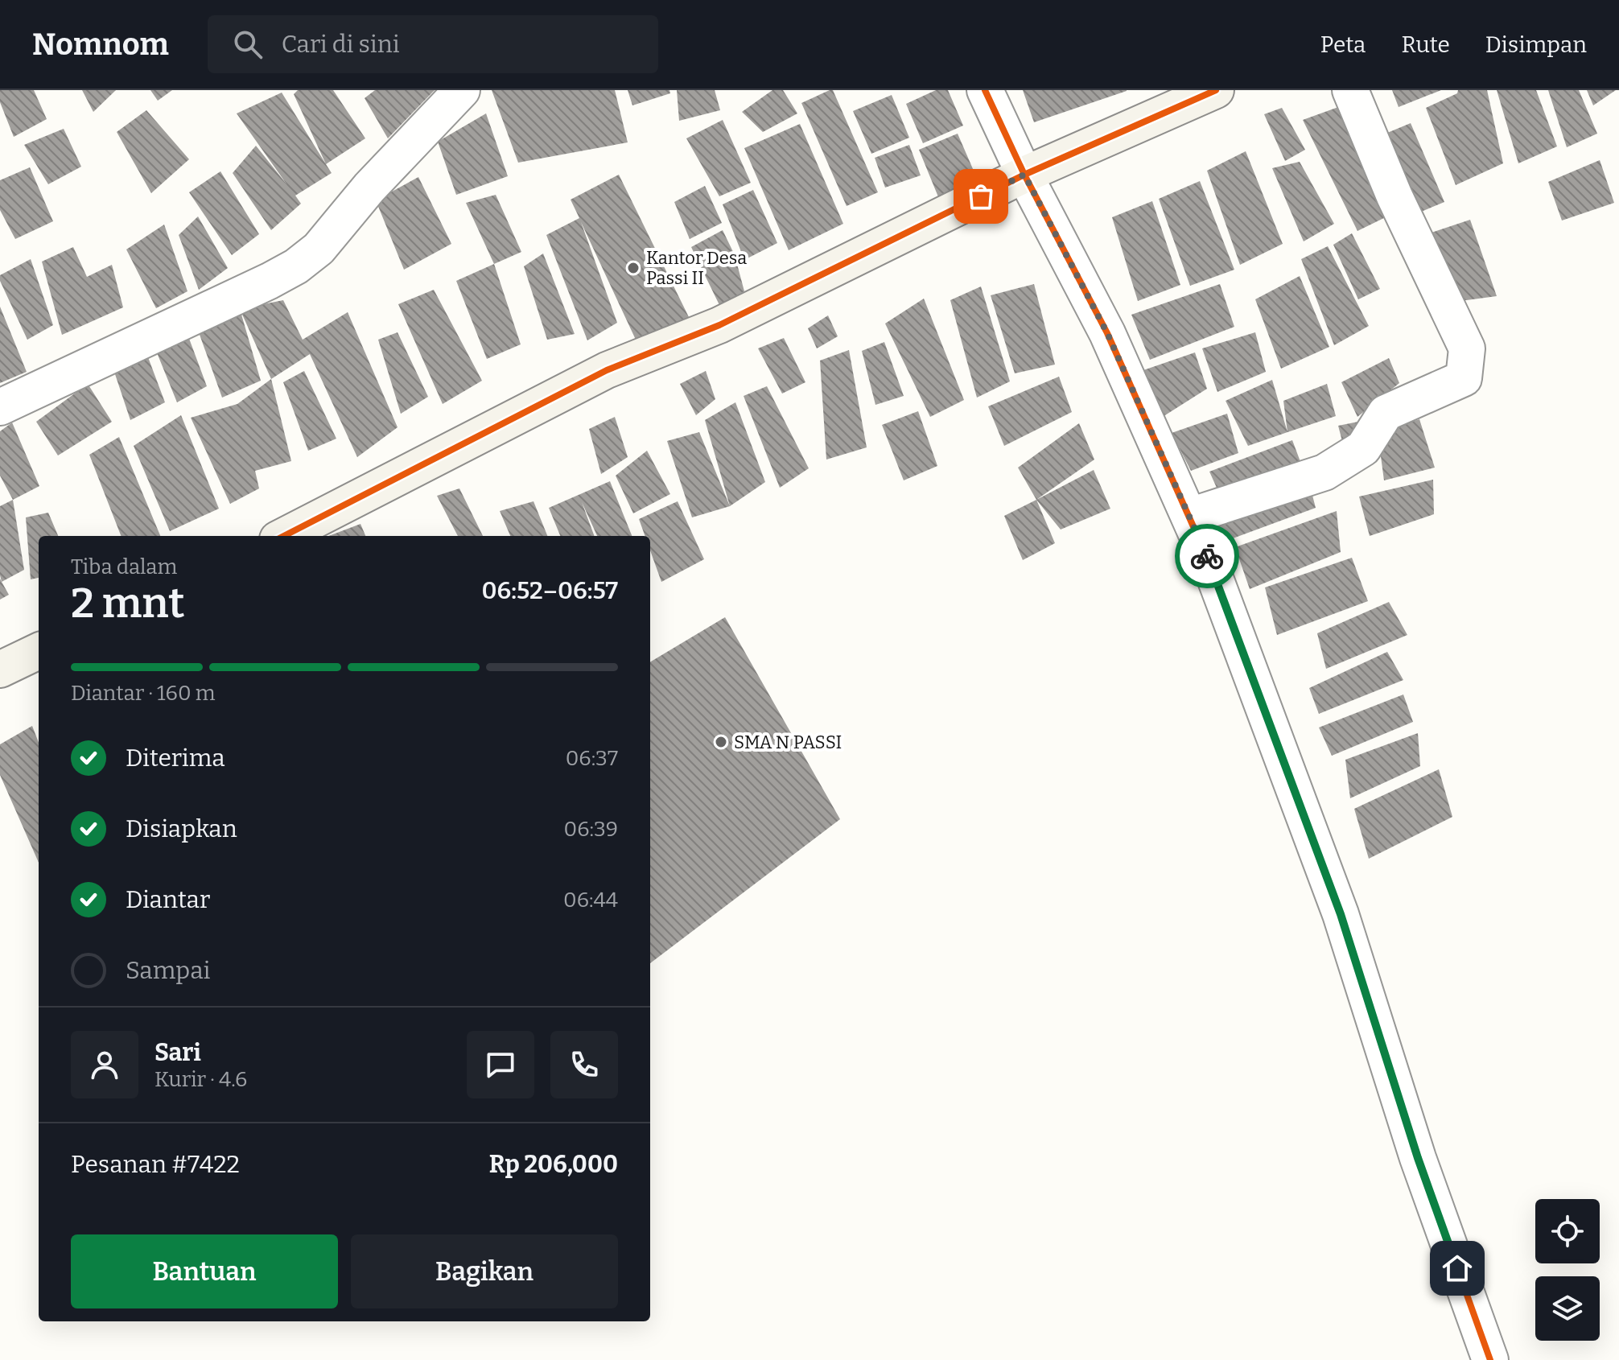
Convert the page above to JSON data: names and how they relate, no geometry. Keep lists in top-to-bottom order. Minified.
{"places":["Kantor Desa Passi II","SMA N PASSI"],"page":{"header":"Nomnom","search":"Cari di sini","nav":["Peta","Rute","Disimpan"],"heading":["2 mnt","Tiba dalam","06:52–06:57"],"panel":["Sari","Kurir · 4.6","Pesanan #7422","Rp 206,000"],"bar":"Diantar · 160 m","list":[["Diterima","06:37"],["Disiapkan","06:39"],["Diantar","06:44"],"Sampai"],"buttons":["Bantuan","Bagikan"]}}
